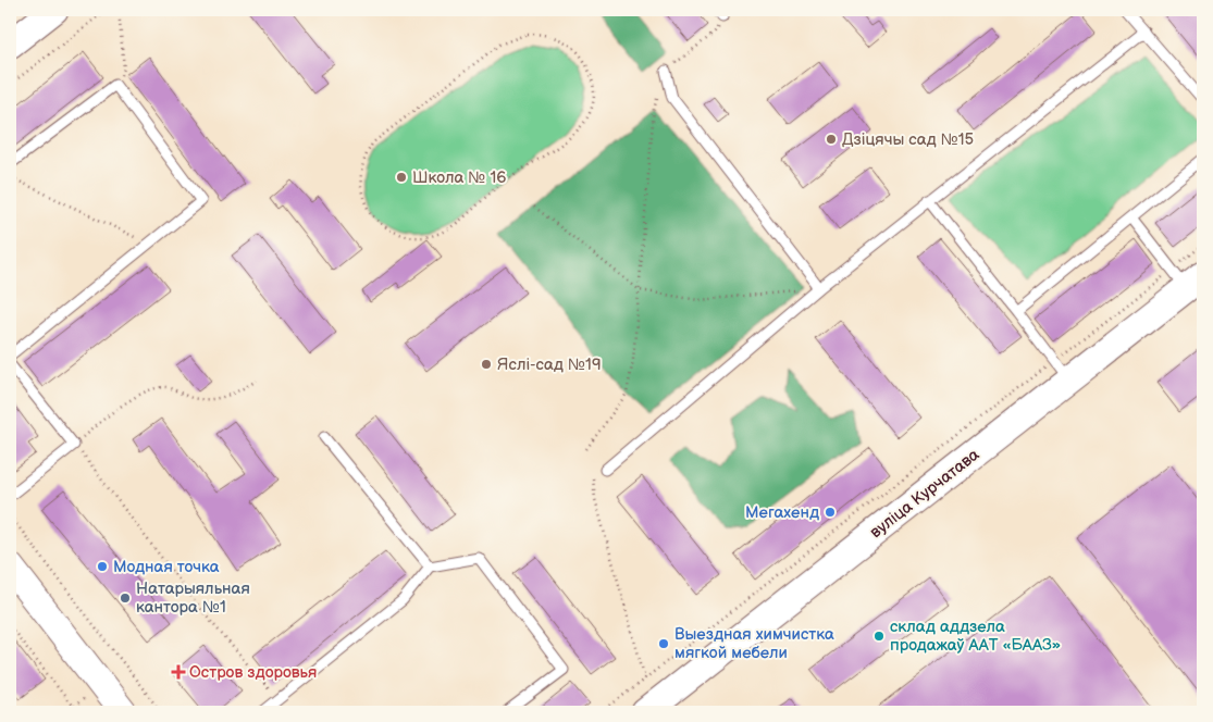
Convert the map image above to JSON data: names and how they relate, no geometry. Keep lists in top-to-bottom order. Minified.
{"streets":{"street":["вуліца Курчатава"]},"places":{"other":["Дзіцячы сад №15","Школа № 16","Яслі-сад №19","Мегахенд","Модная точка","Натарыяльная кантора №1","склад аддзела продажаў ААТ «БААЗ»","Выездная химчистка мягкой мебели"],"health":["Остров здоровья"]}}
